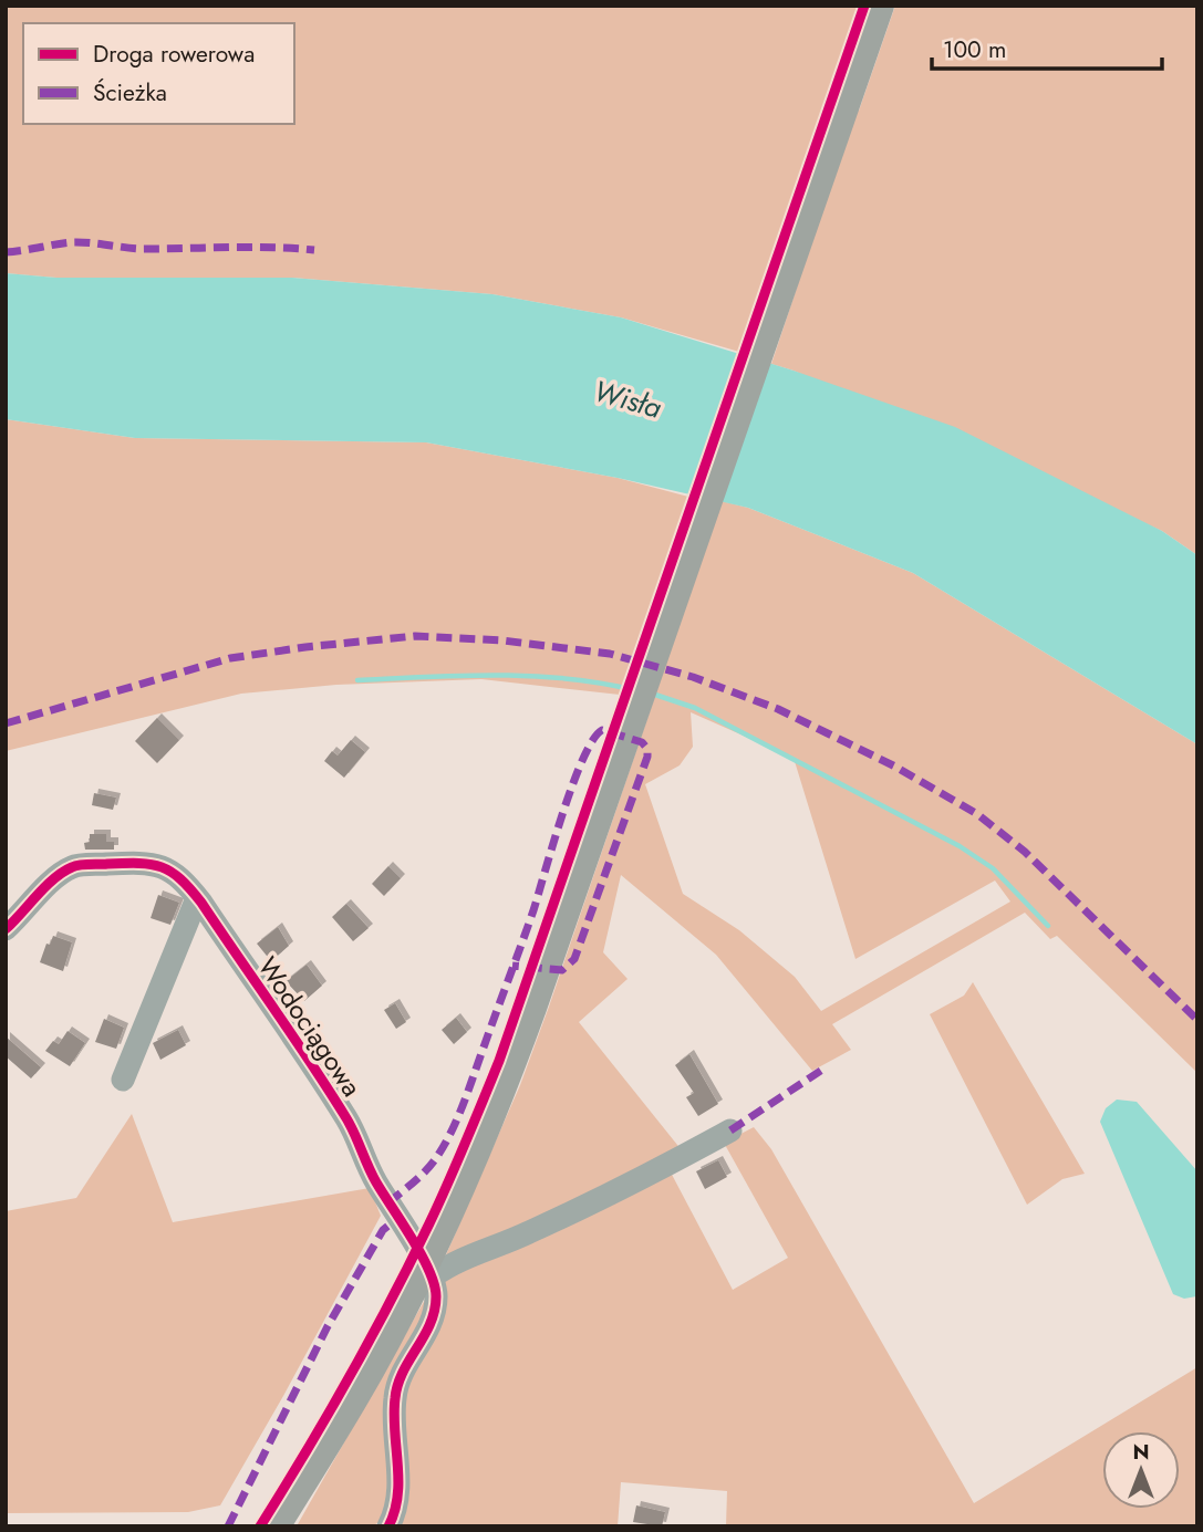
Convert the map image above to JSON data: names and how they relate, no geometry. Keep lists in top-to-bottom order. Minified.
{"streets":{"street":["Wodociągowa"]},"water":["Wisła"],"legend":["Droga rowerowa","Ścieżka"],"scale_bar":"100 m","north":"top"}
